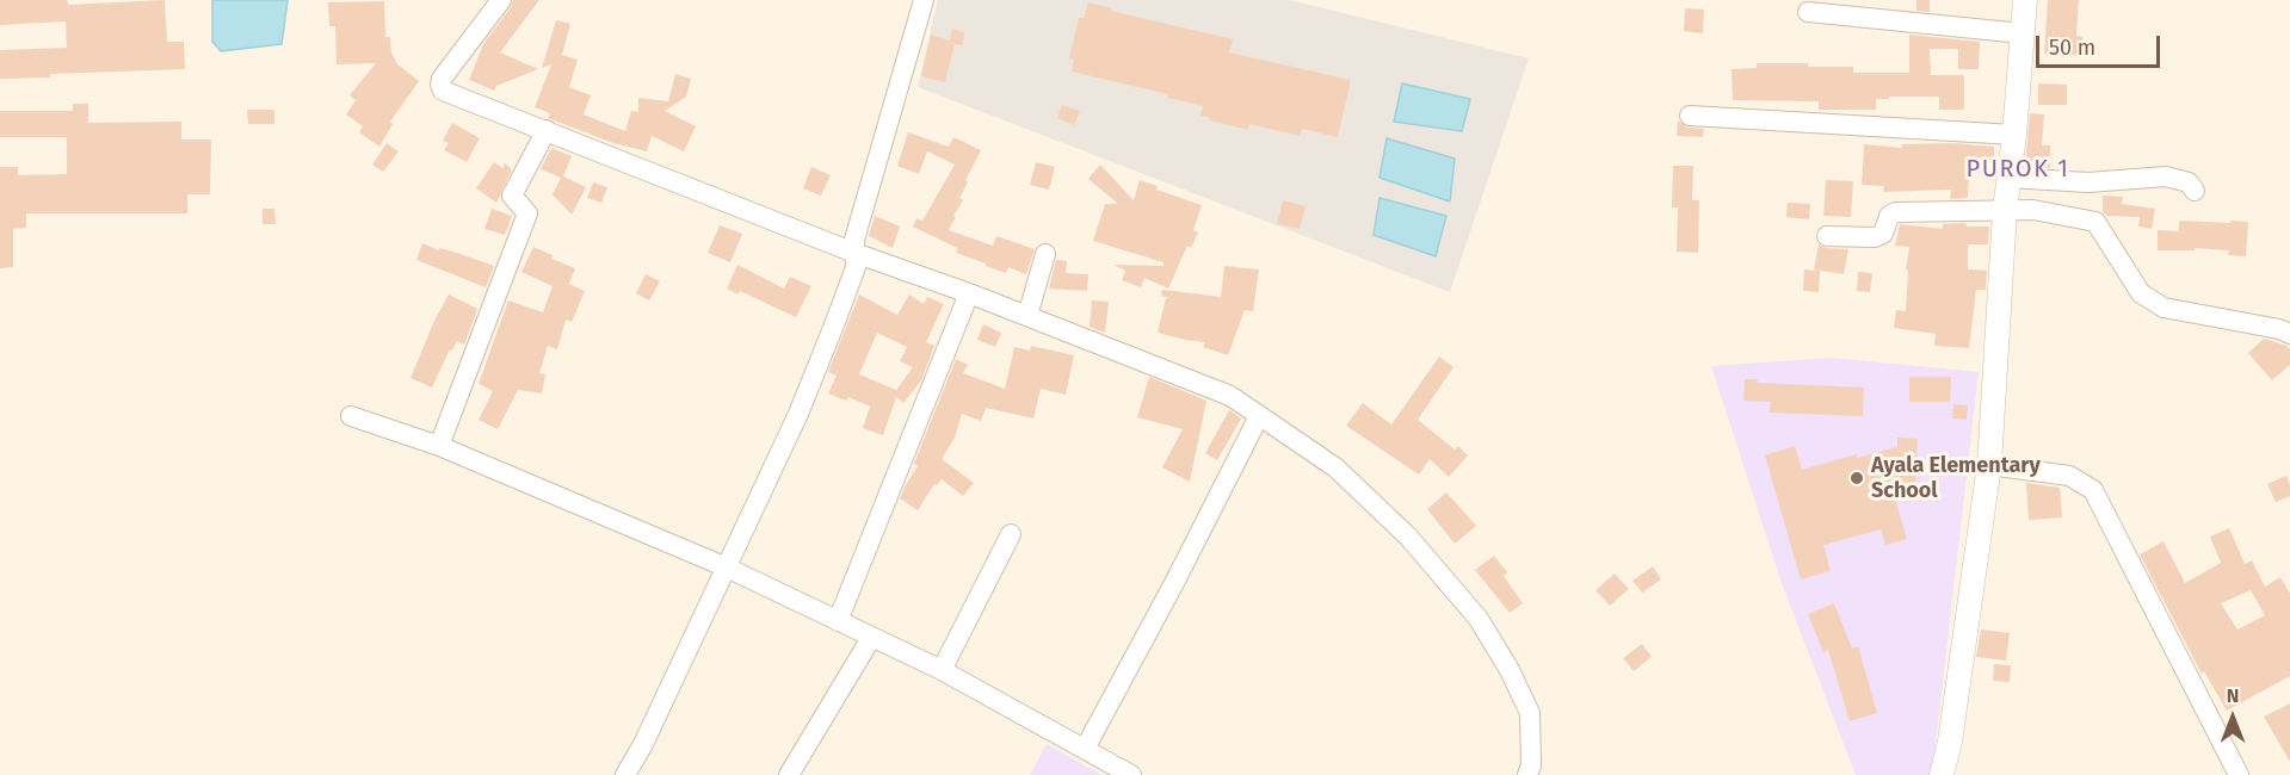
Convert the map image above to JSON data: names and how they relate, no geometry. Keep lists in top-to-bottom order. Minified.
{"districts":["PUROK 1"],"places":["Ayala Elementary School"],"scale_bar":"50 m","north":"top"}
